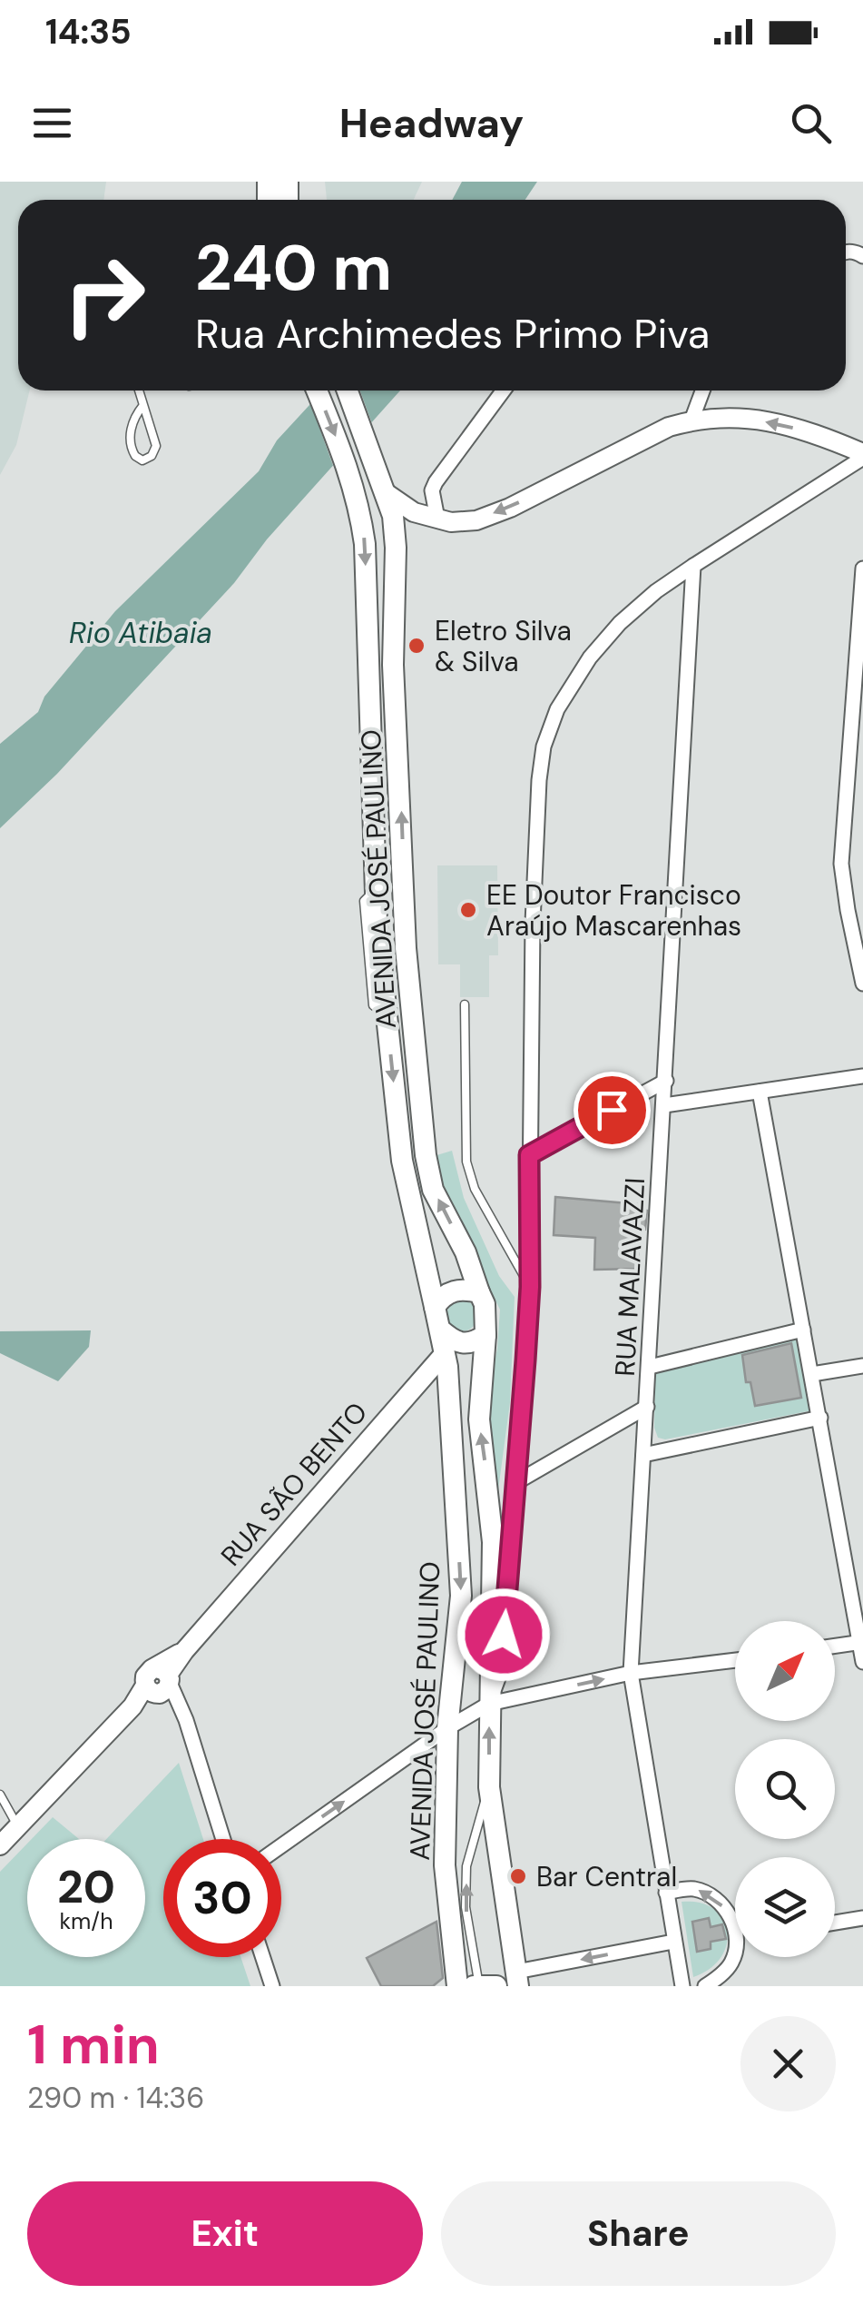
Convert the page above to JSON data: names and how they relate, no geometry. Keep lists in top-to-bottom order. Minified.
{"streets":{"main road":["AVENIDA JOSÉ PAULINO","RUA SÃO BENTO"],"street":["RUA MALAVAZZI"]},"crossings":[["AVENIDA JOSÉ PAULINO","RUA SÃO BENTO"]],"water":["Rio Atibaia"],"places":["Eletro Silva & Silva","EE Doutor Francisco Araújo Mascarenhas","Bar Central"],"north":"top right","page":{"status":"14:35","header":"Headway","turn":["240 m","Rua Archimedes Primo Piva"],"speed":"20 km/h","limit":"30","heading":["1 min","290 m · 14:36"],"buttons":["Exit","Share"]}}
